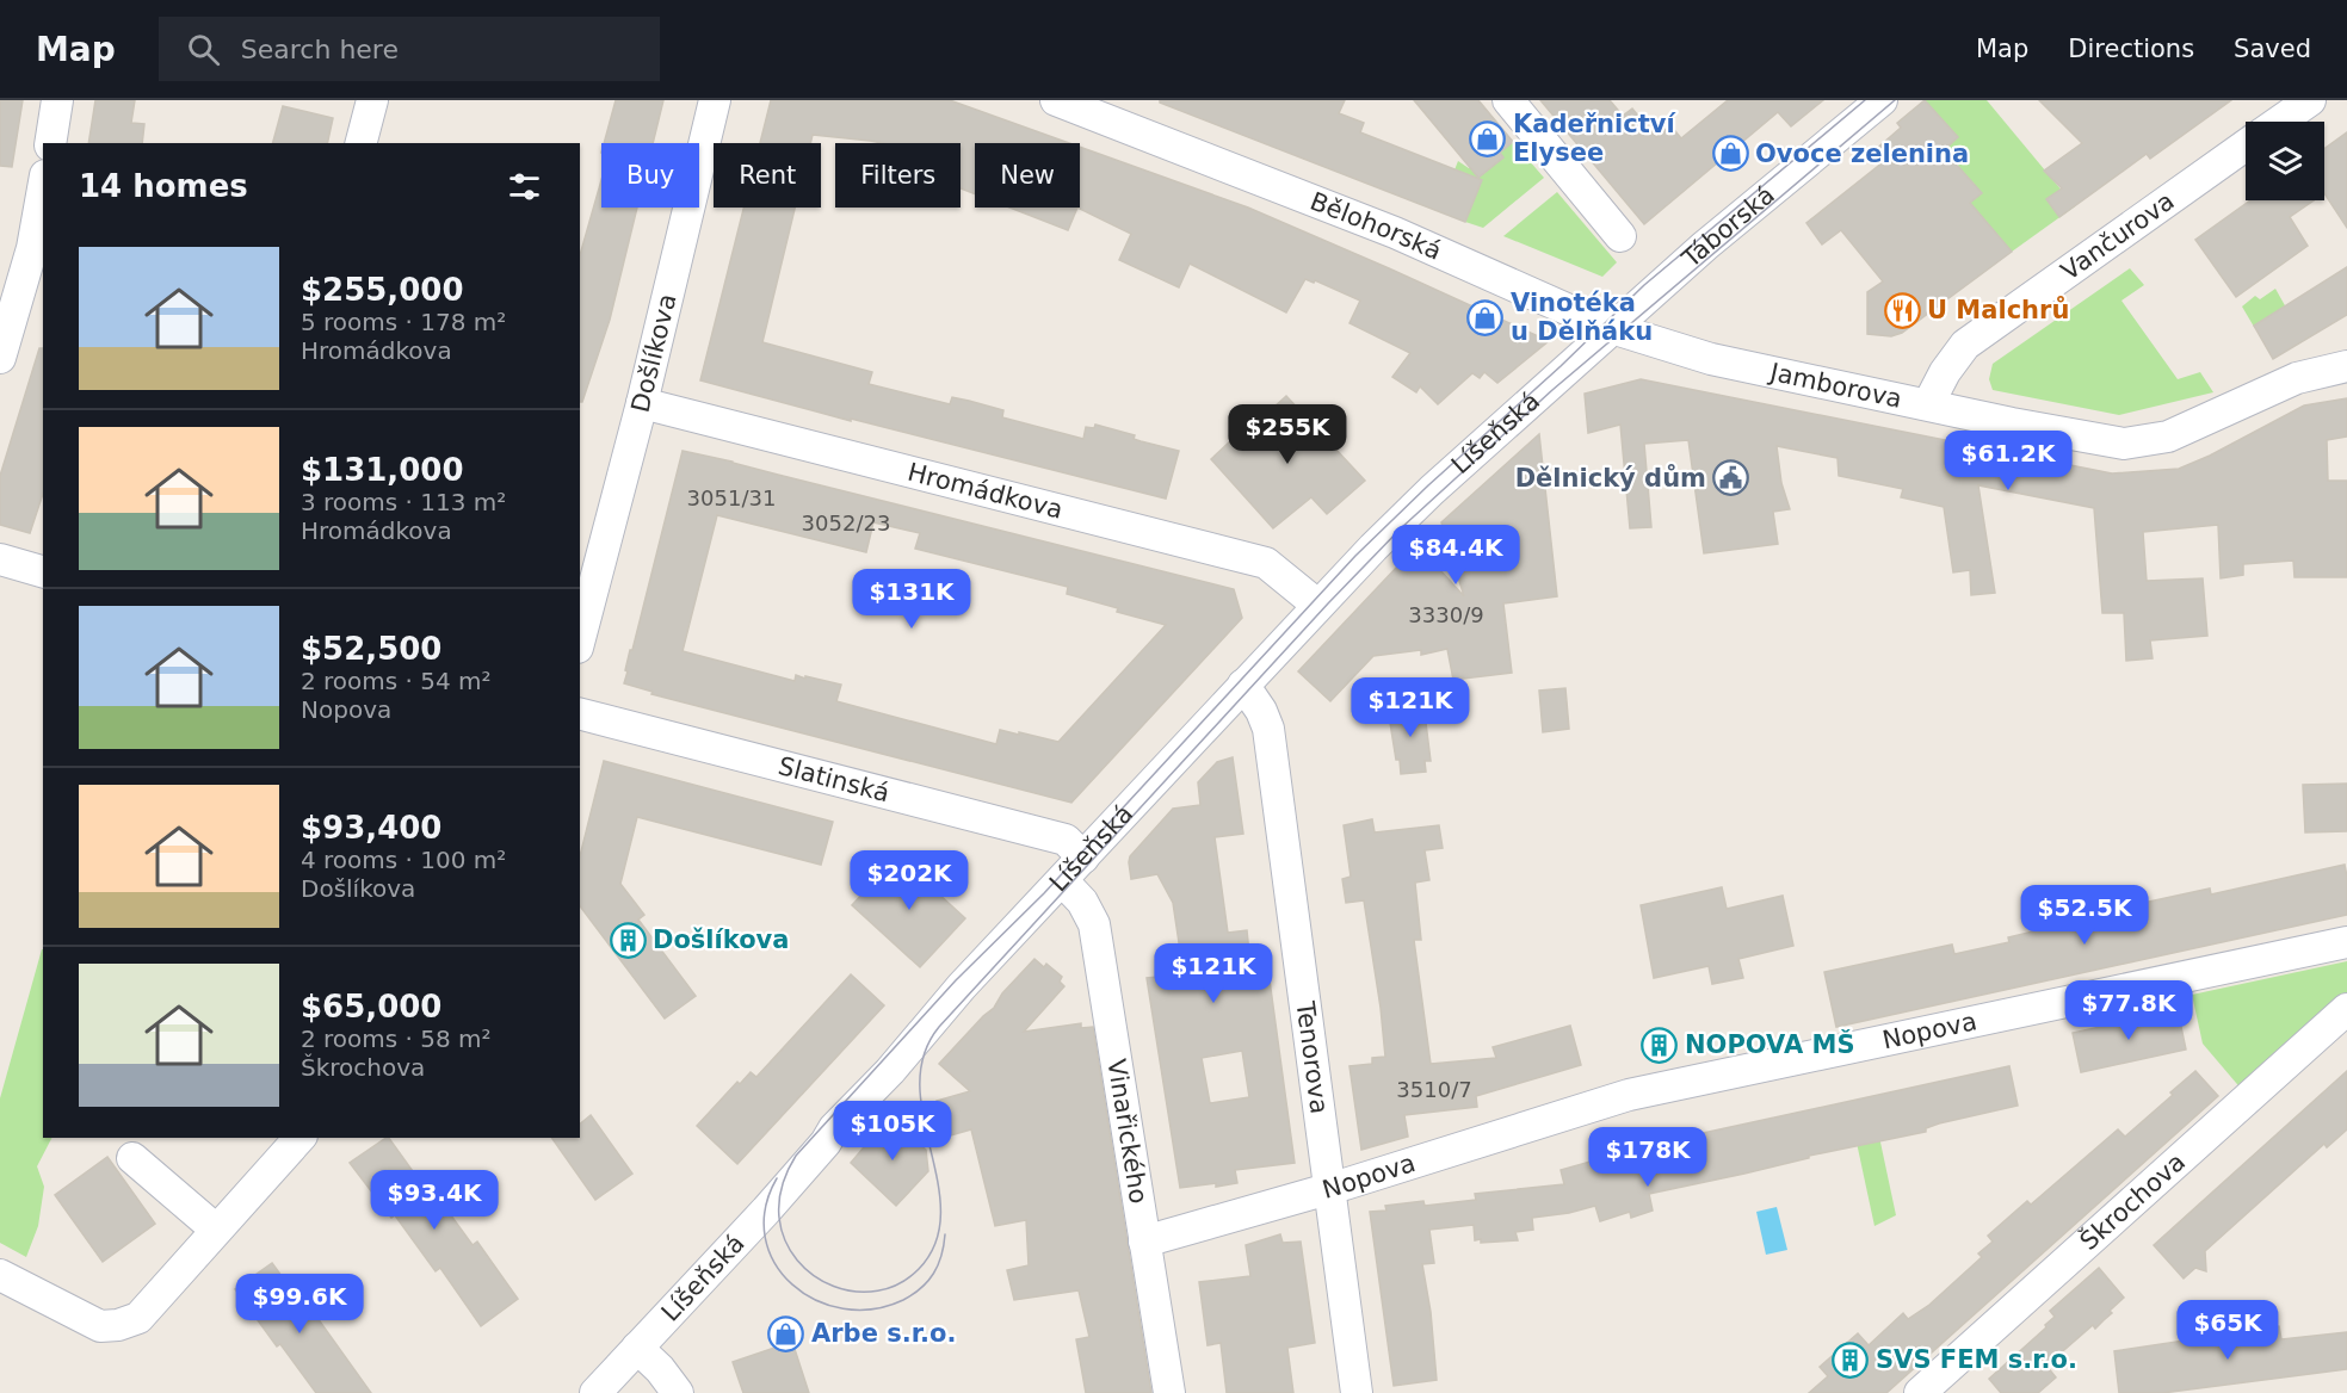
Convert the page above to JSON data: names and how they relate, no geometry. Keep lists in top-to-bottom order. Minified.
{"streets":{"street":["Bělohorská","Táborská","Vančurova","Došlíkova","Jamborova","Líšeňská","Hromádkova","Slatinská","Nopova","Tenorova","Vinařického","Škrochova"]},"crossings":[["Bělohorská","Táborská"],["Bělohorská","Jamborova"],["Bělohorská","Líšeňská"],["Táborská","Jamborova"],["Táborská","Líšeňská"],["Vančurova","Jamborova"],["Došlíkova","Hromádkova"],["Jamborova","Líšeňská"],["Líšeňská","Hromádkova"],["Líšeňská","Slatinská"],["Líšeňská","Tenorova"],["Líšeňská","Vinařického"],["Nopova","Tenorova"],["Nopova","Vinařického"]],"places":{"shop":["Kadeřnictví Elysee","Ovoce zelenina","Vinotéka u Dělňáku","Arbe s.r.o."],"restaurant":["U Malchrů"],"public building":["Dělnický dům"],"building":["Došlíkova","NOPOVA MŠ","SVS FEM s.r.o."]},"house_numbers":["3051/31","3052/23","3330/9","3510/7"],"page":{"header":"Map","search":"Search here","nav":["Map","Directions","Saved"],"chip":["Buy","Rent","Filters","New"],"heading":"14 homes","list":[{"name":"$255,000","note":"5 rooms · 178 m² · Hromádkova"},{"name":"$131,000","note":"3 rooms · 113 m² · Hromádkova"},{"name":"$52,500","note":"2 rooms · 54 m² · Nopova"},{"name":"$93,400","note":"4 rooms · 100 m² · Došlíkova"},{"name":"$65,000","note":"2 rooms · 58 m² · Škrochova"}],"price":["$255K","$61.2K","$84.4K","$131K","$121K","$202K","$52.5K","$121K","$77.8K","$105K","$178K","$93.4K","$99.6K","$65K"]}}
